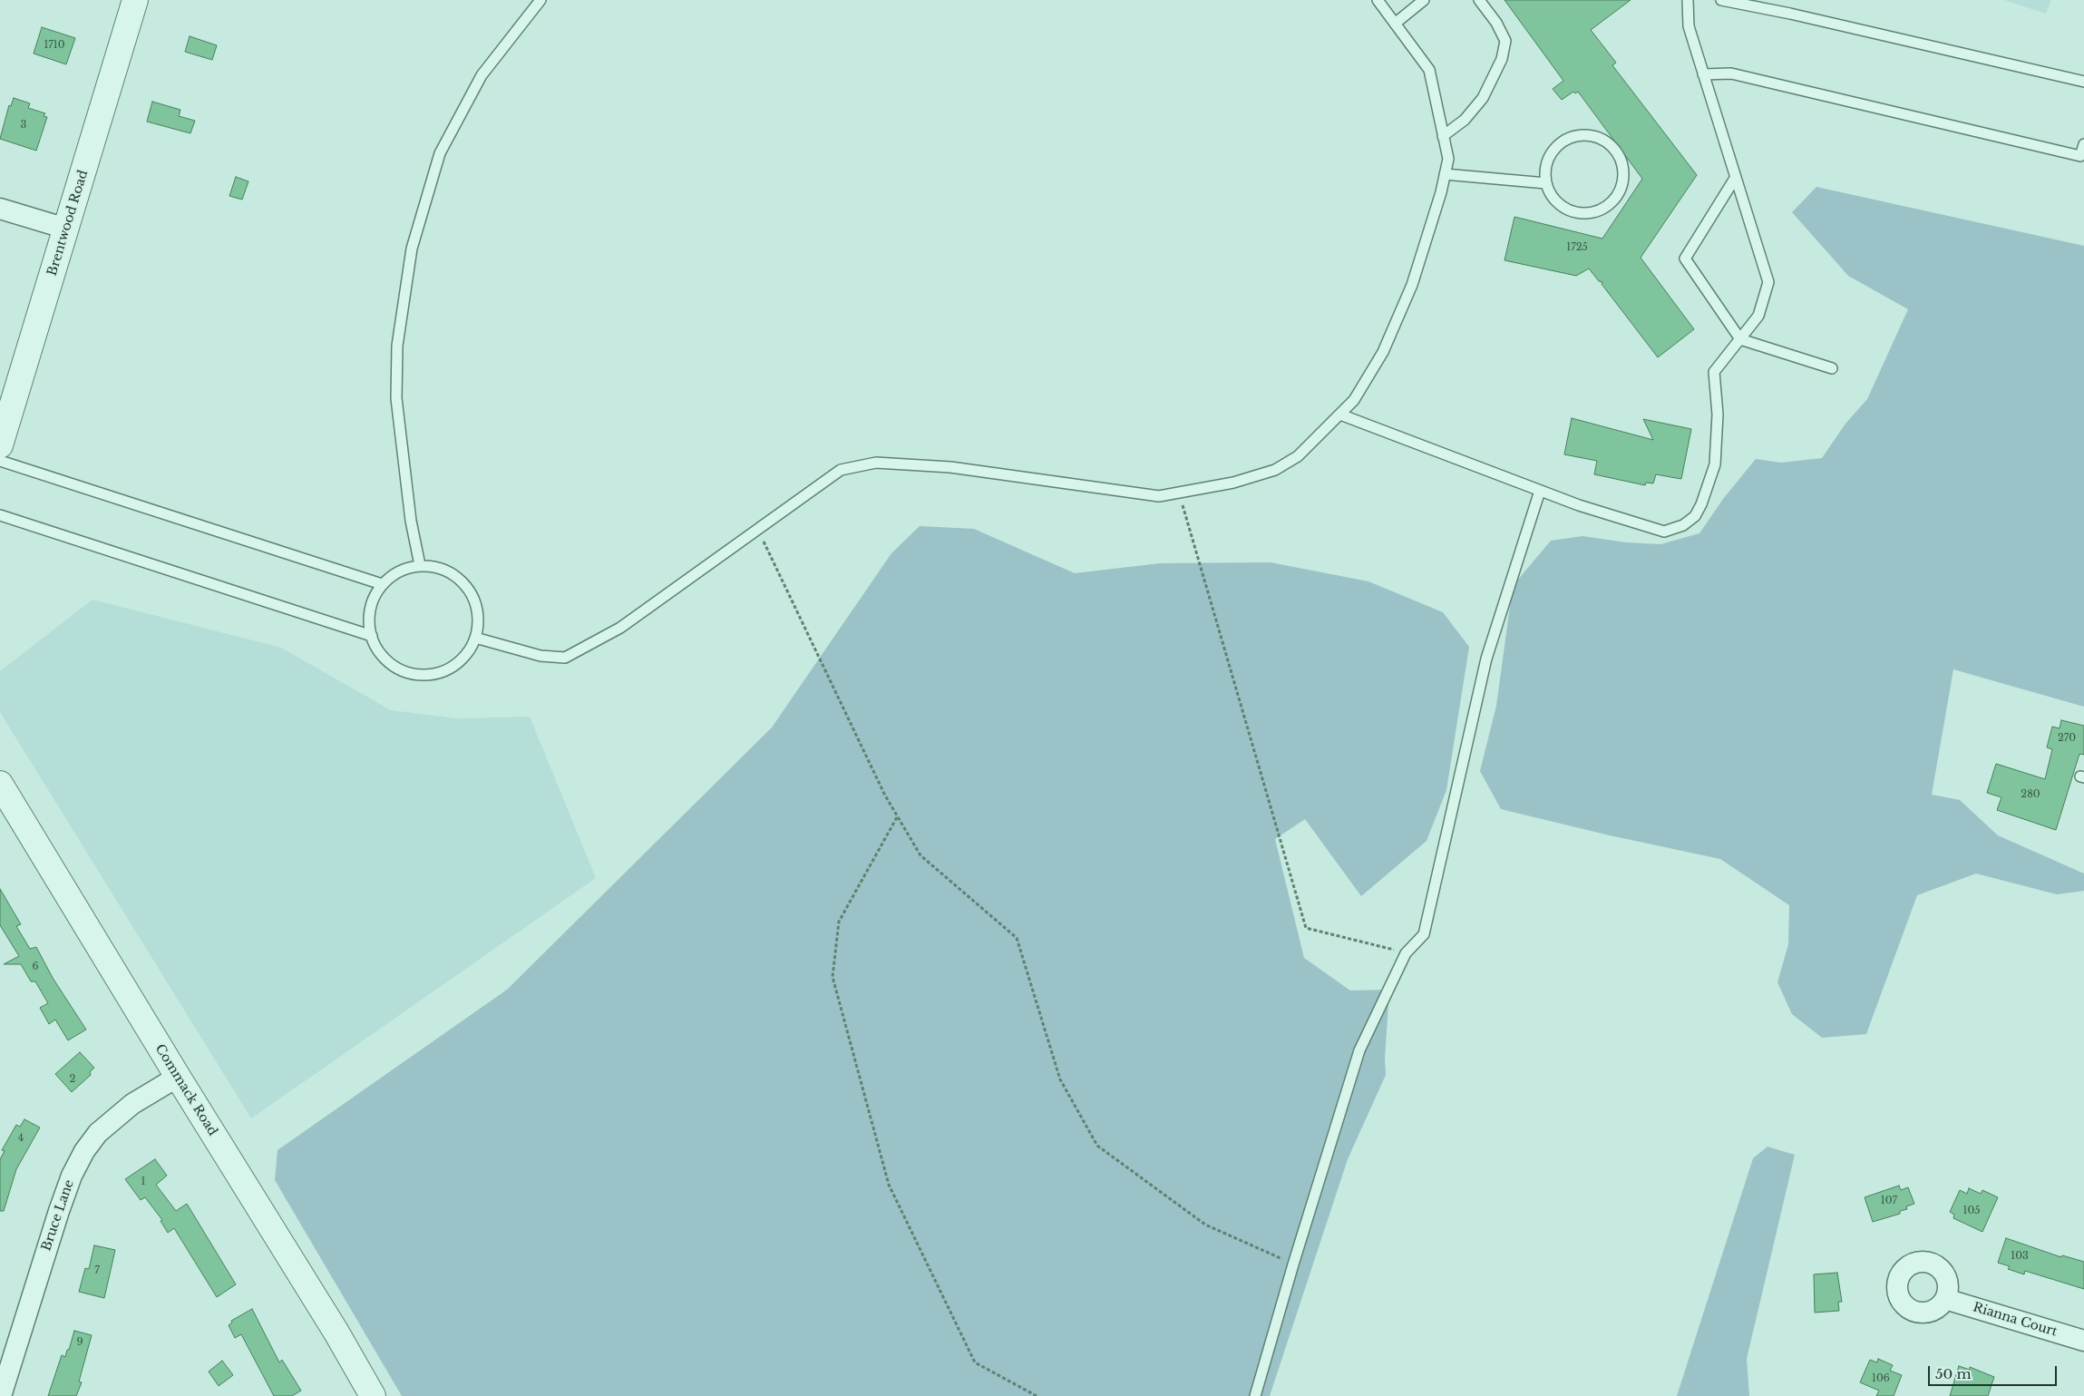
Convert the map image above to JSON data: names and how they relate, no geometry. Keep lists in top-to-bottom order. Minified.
{"streets":{"street":["Brentwood Road","Commack Road","Bruce Lane","Rianna Court"]},"crossings":[["Commack Road","Bruce Lane"]],"house_numbers":["1710","3","1725","270","280","6","2","4","1","107","105","103","7","9","106"],"scale_bar":"50 m"}
